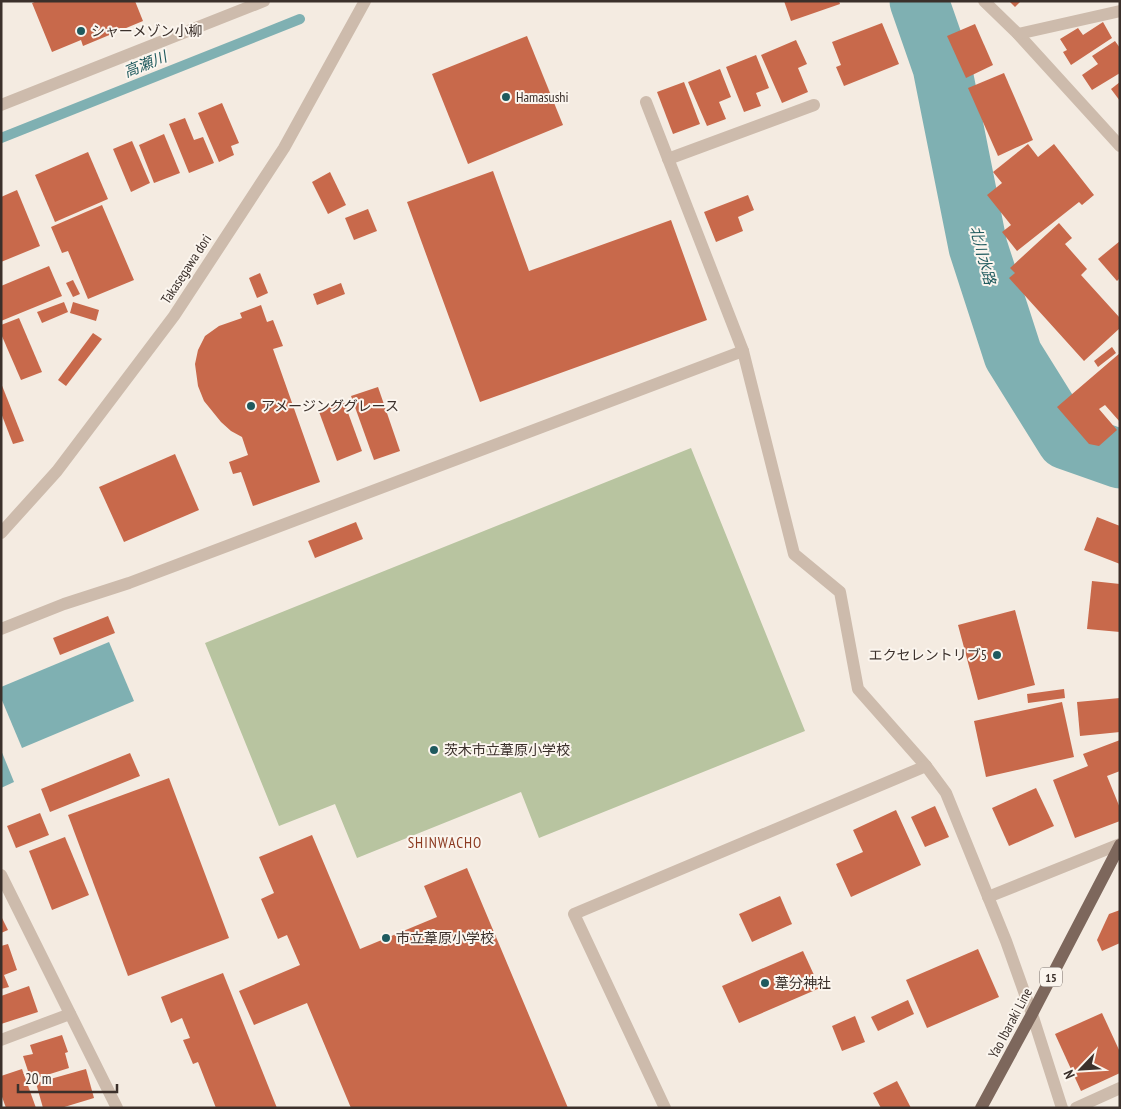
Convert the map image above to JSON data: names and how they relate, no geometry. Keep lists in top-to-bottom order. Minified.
{"streets":{"main road":["15","Yao Ibaraki Line"],"street":["Takasegawa dori"]},"districts":["SHINWACHO"],"water":["高瀬川","北川水路"],"places":["シャーメゾン小柳","Hamasushi","アメージンググレース","エクセレントリブ5","茨木市立葦原小学校","市立葦原小学校","葦分神社"],"scale_bar":"20 m","north":"bottom left"}
